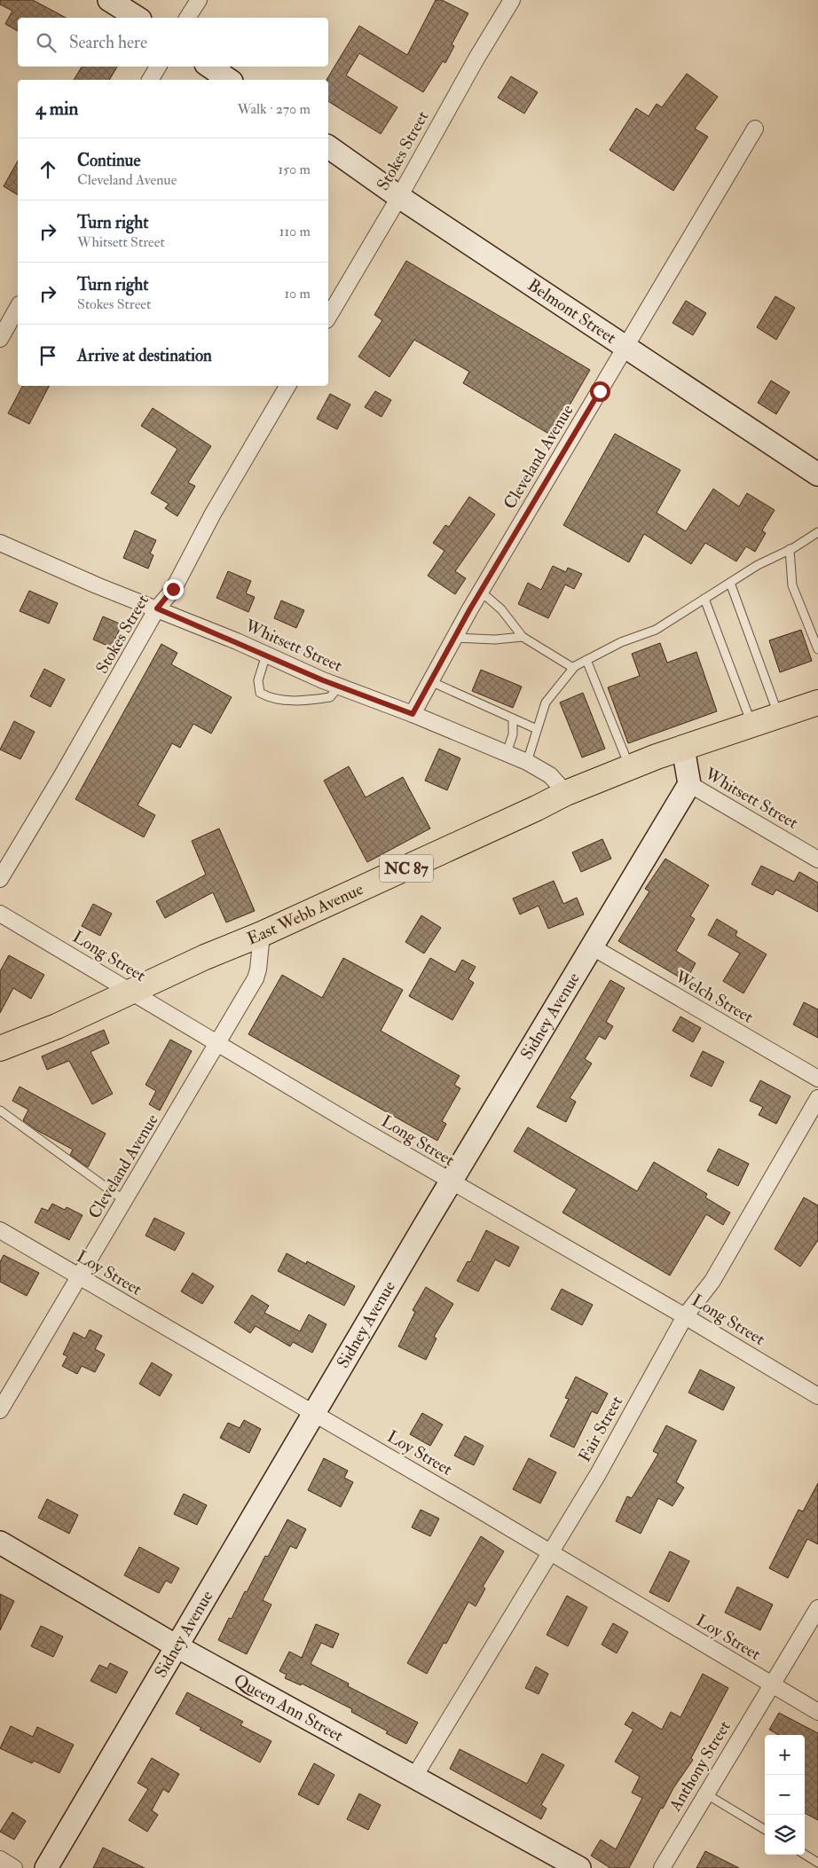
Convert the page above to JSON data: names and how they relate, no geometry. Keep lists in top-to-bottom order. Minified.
{"streets":{"highway":["NC 87","East Webb Avenue"],"street":["Stokes Street","Belmont Street","Cleveland Avenue","Whitsett Street","Long Street","Welch Street","Sidney Avenue","Loy Street","Fair Street","Queen Ann Street","Anthony Street"]},"crossings":[["Stokes Street","Belmont Street"],["Stokes Street","Whitsett Street"],["Belmont Street","Cleveland Avenue"],["Cleveland Avenue","Whitsett Street"],["Cleveland Avenue","East Webb Avenue"],["Cleveland Avenue","Long Street"],["Cleveland Avenue","Loy Street"],["Whitsett Street","East Webb Avenue"],["Whitsett Street","Sidney Avenue"],["East Webb Avenue","Long Street"],["Long Street","Sidney Avenue"],["Long Street","Fair Street"],["Welch Street","Sidney Avenue"],["Sidney Avenue","Loy Street"],["Sidney Avenue","Queen Ann Street"],["Loy Street","Fair Street"],["Loy Street","Anthony Street"],["Fair Street","Queen Ann Street"]],"page":{"search":"Search here","heading":["4 min","Walk · 270 m"],"list":[["Continue","Cleveland Avenue","150 m"],["Turn right","Whitsett Street","110 m"],["Turn right","Stokes Street","10 m"],"Arrive at destination"],"map_buttons":["+","−"]}}
